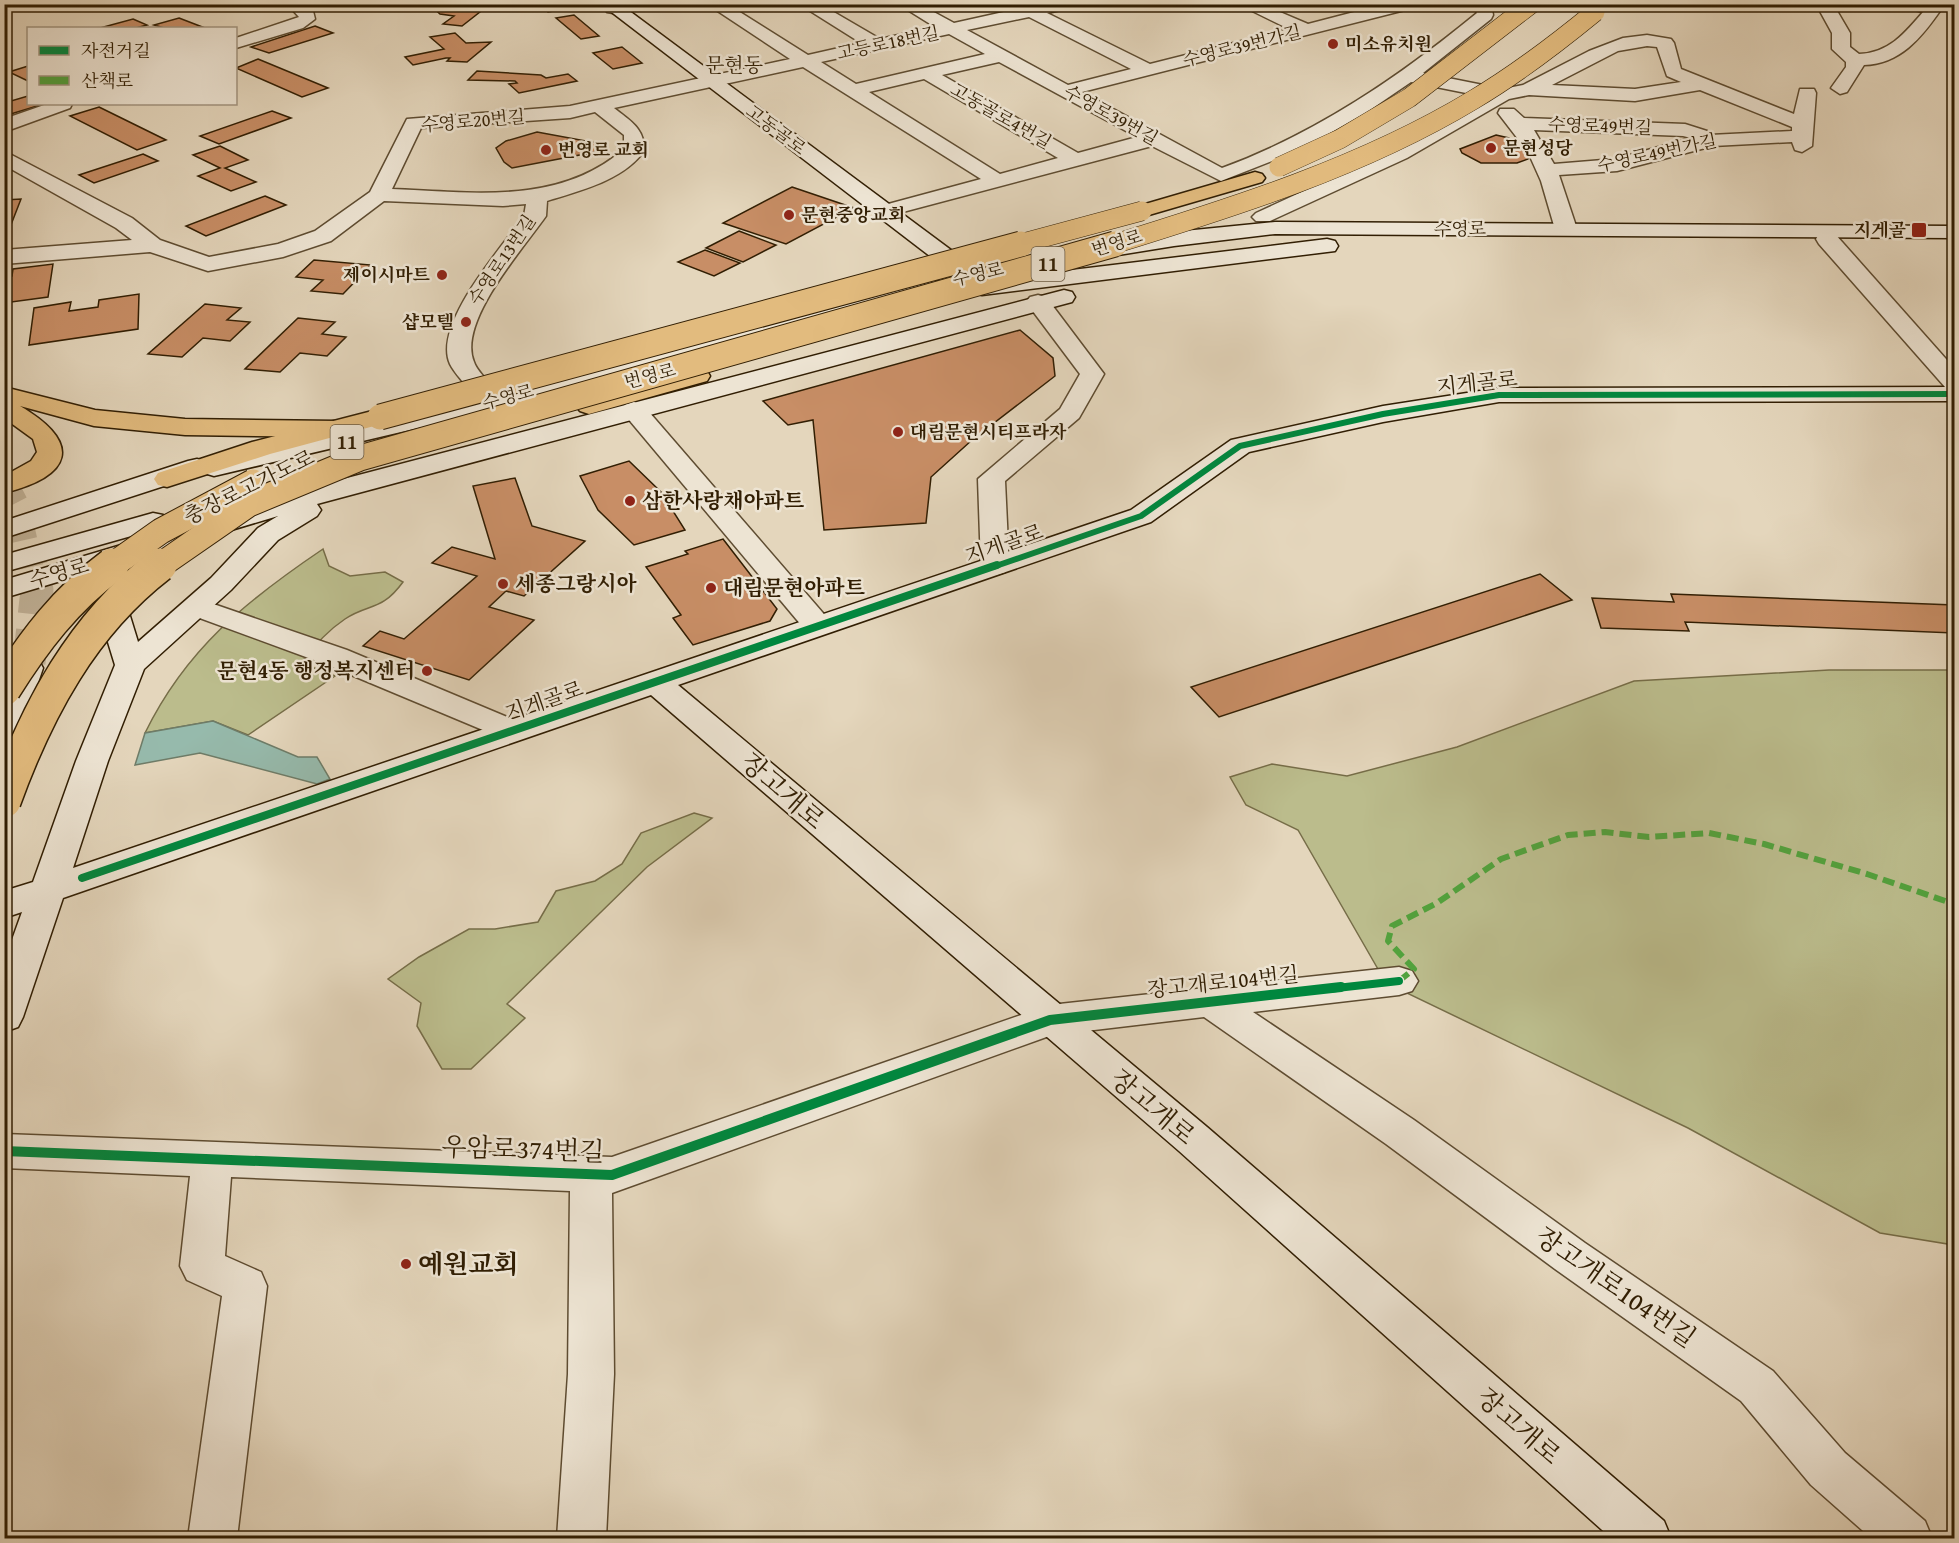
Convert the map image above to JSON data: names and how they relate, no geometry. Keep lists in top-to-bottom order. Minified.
{"streets":{"main road":["번영로","11","충장로고가도로"],"street":["고등로18번길","수영로39번가길","수영로39번길","고동골로4번길","수영로20번길","수영로49번길","고동골로","수영로49번가길","수영로","수영로13번길","지게골로","장고개로","장고개로104번길","우암로374번길"]},"crossings":[["고등로18번길","수영로39번길"],["고등로18번길","수영로20번길"],["고등로18번길","고동골로"],["수영로39번가길","수영로39번길"],["수영로39번길","고동골로4번길"],["고동골로4번길","고동골로"],["수영로20번길","고동골로"],["수영로20번길","수영로13번길"],["수영로49번길","수영로49번가길"],["수영로49번길","수영로"],["수영로","번영로"],["수영로","지게골로"],["번영로","충장로고가도로"],["지게골로","장고개로"],["장고개로","장고개로104번길"],["장고개로","우암로374번길"],["장고개로104번길","우암로374번길"]],"districts":["문현동"],"places":{"other":["미소유치원","문현성당","번영로 교회","문현중앙교회","제이시마트","샵모텔","대림문현시티프라자","삼한사랑채아파트","세종그랑시아","대림문현아파트","문현4동 행정복지센터","예원교회"],"transit":["지게골"]},"legend":["자전거길","산책로"]}
